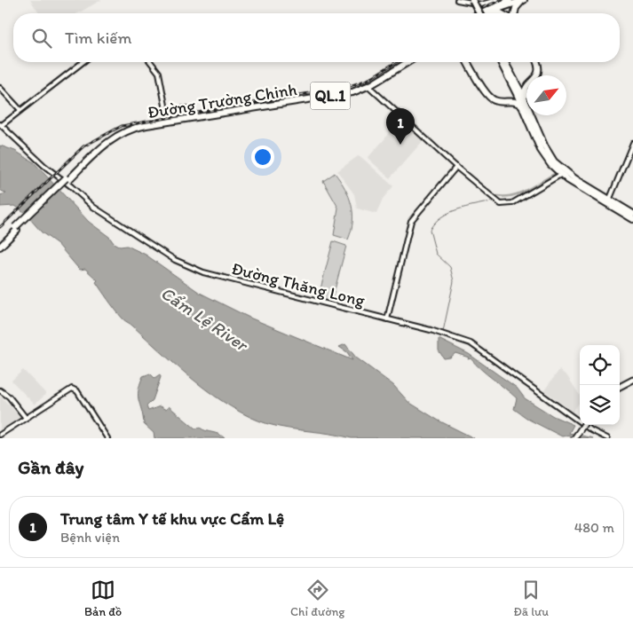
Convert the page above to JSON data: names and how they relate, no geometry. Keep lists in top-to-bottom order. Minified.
{"streets":{"highway":["QL.1","Đường Trường Chinh"],"street":["Đường Thăng Long"]},"crossings":[["QL.1","Đường Trường Chinh"]],"water":["Cẩm Lệ River"],"north":"top right","page":{"search":"Tìm kiếm","pins":"1","heading":"Gần đây","list":[{"mark":"1","name":"Trung tâm Y tế khu vực Cẩm Lệ","note":"Bệnh viện","value":"480 m"}],"nav":["Bản đồ","Chỉ đường","Đã lưu"]}}
